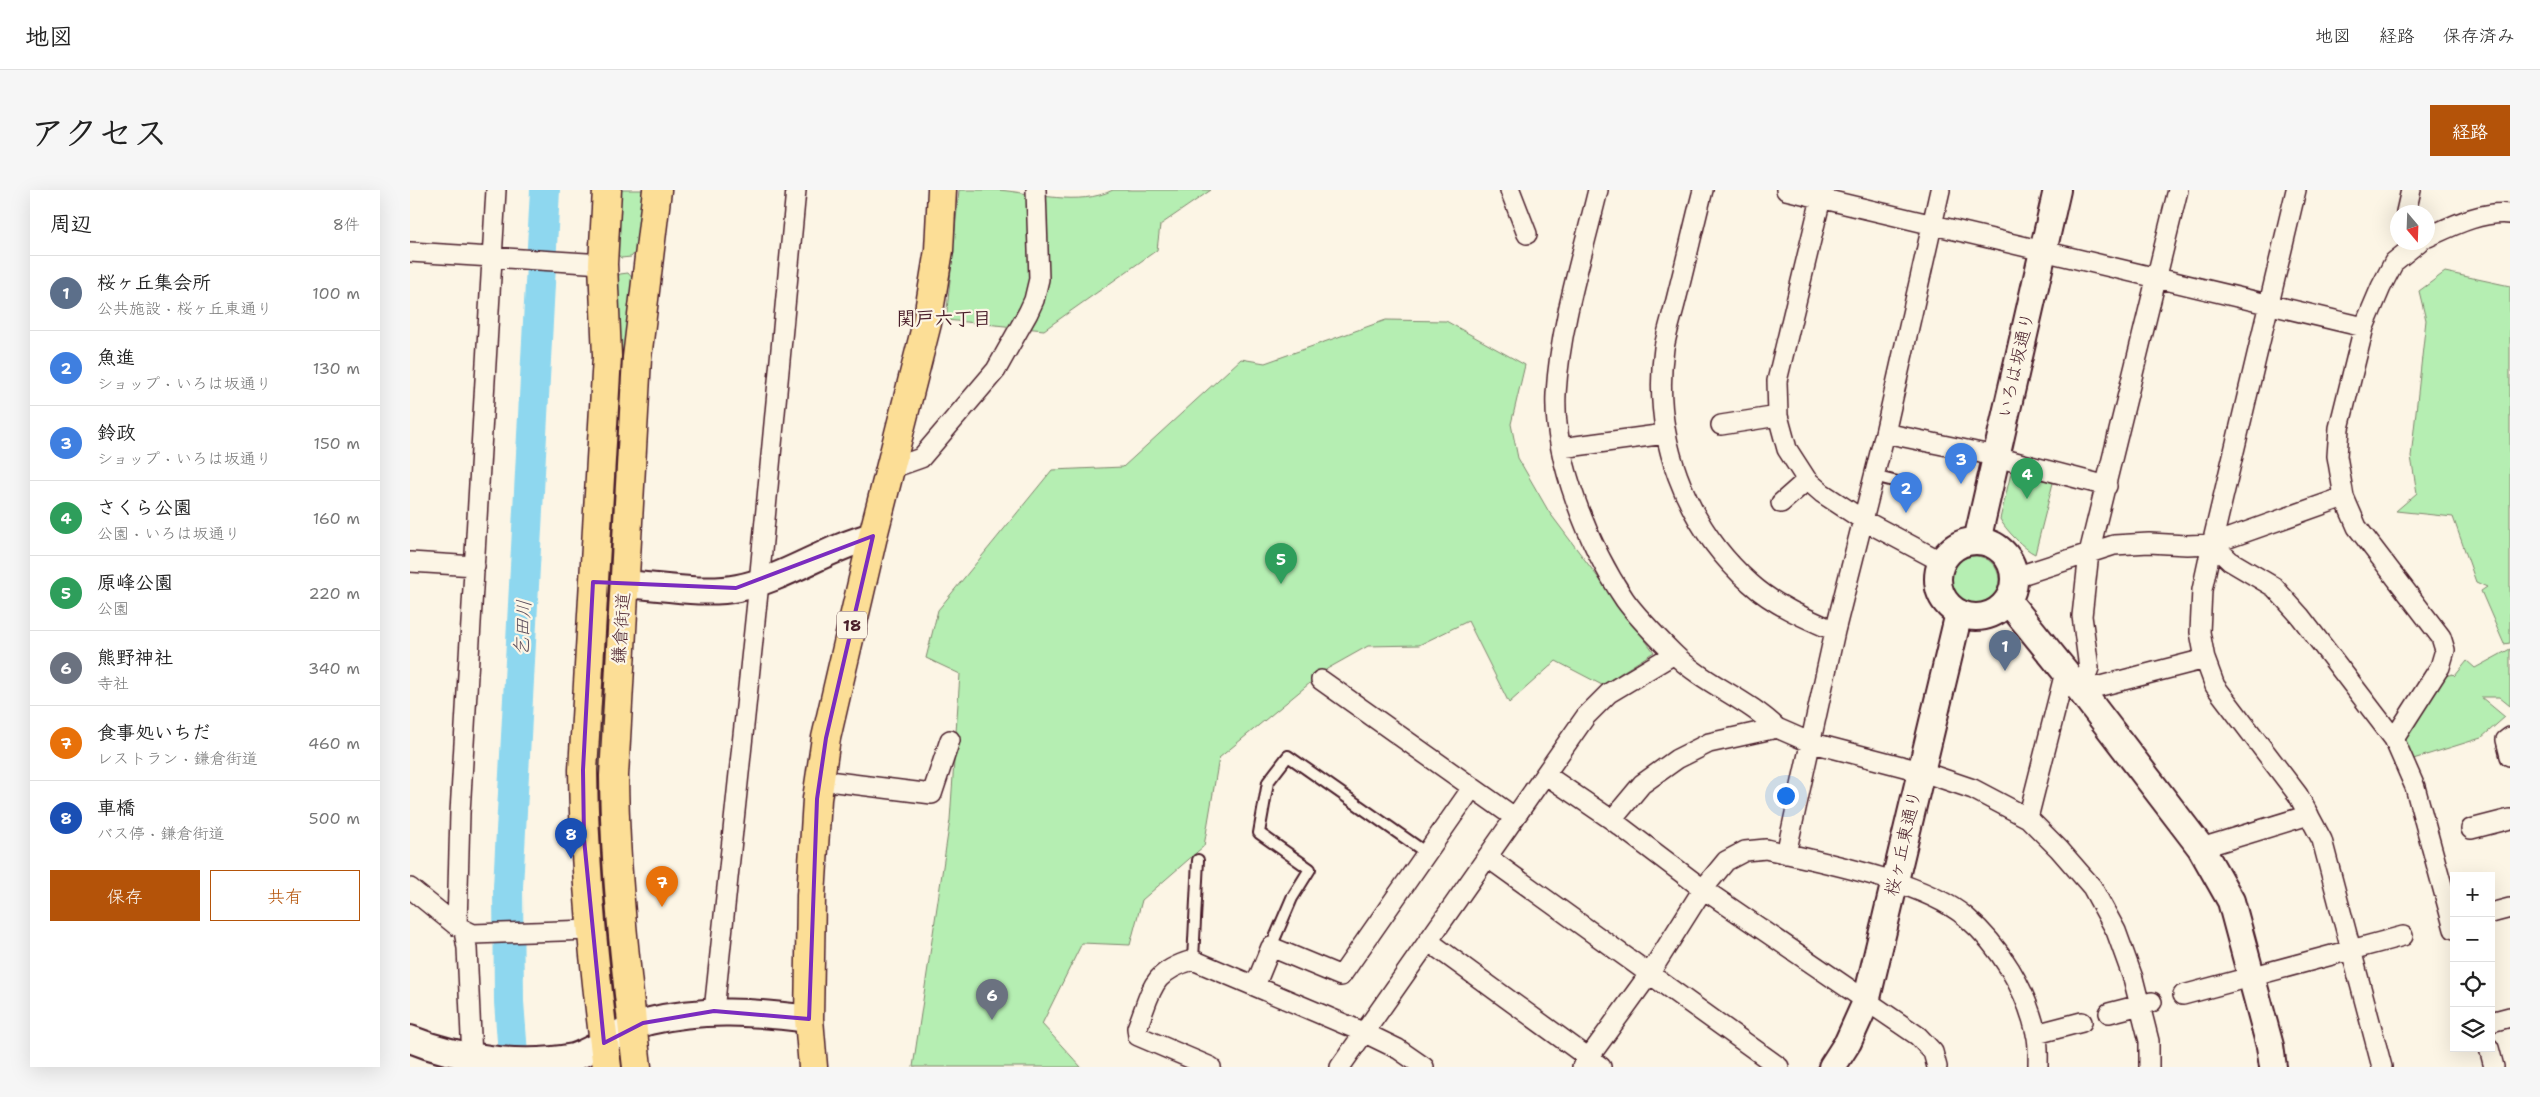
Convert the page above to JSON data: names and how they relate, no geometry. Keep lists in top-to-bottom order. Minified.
{"streets":{"main road":["18","鎌倉街道"],"street":["いろは坂通り","桜ヶ丘東通り"]},"crossings":[["いろは坂通り","桜ヶ丘東通り"]],"districts":["関戸六丁目"],"water":["乞田川"],"north":"bottom","page":{"header":"地図","nav":["地図","経路","保存済み"],"title":"アクセス","buttons":["経路",["保存","共有"]],"heading":["周辺","8件"],"list":[{"mark":"1","name":"桜ヶ丘集会所","note":"公共施設 · 桜ヶ丘東通り","value":"100 m"},{"mark":"2","name":"魚進","note":"ショップ · いろは坂通り","value":"130 m"},{"mark":"3","name":"鈴政","note":"ショップ · いろは坂通り","value":"150 m"},{"mark":"4","name":"さくら公園","note":"公園 · いろは坂通り","value":"160 m"},{"mark":"5","name":"原峰公園","note":"公園","value":"220 m"},{"mark":"6","name":"熊野神社","note":"寺社","value":"340 m"},{"mark":"7","name":"食事処いちだ","note":"レストラン · 鎌倉街道","value":"460 m"},{"mark":"8","name":"車橋","note":"バス停 · 鎌倉街道","value":"500 m"}],"pins":["3","4","2","5","1","8","7","6"],"map_buttons":["+","−"]}}
